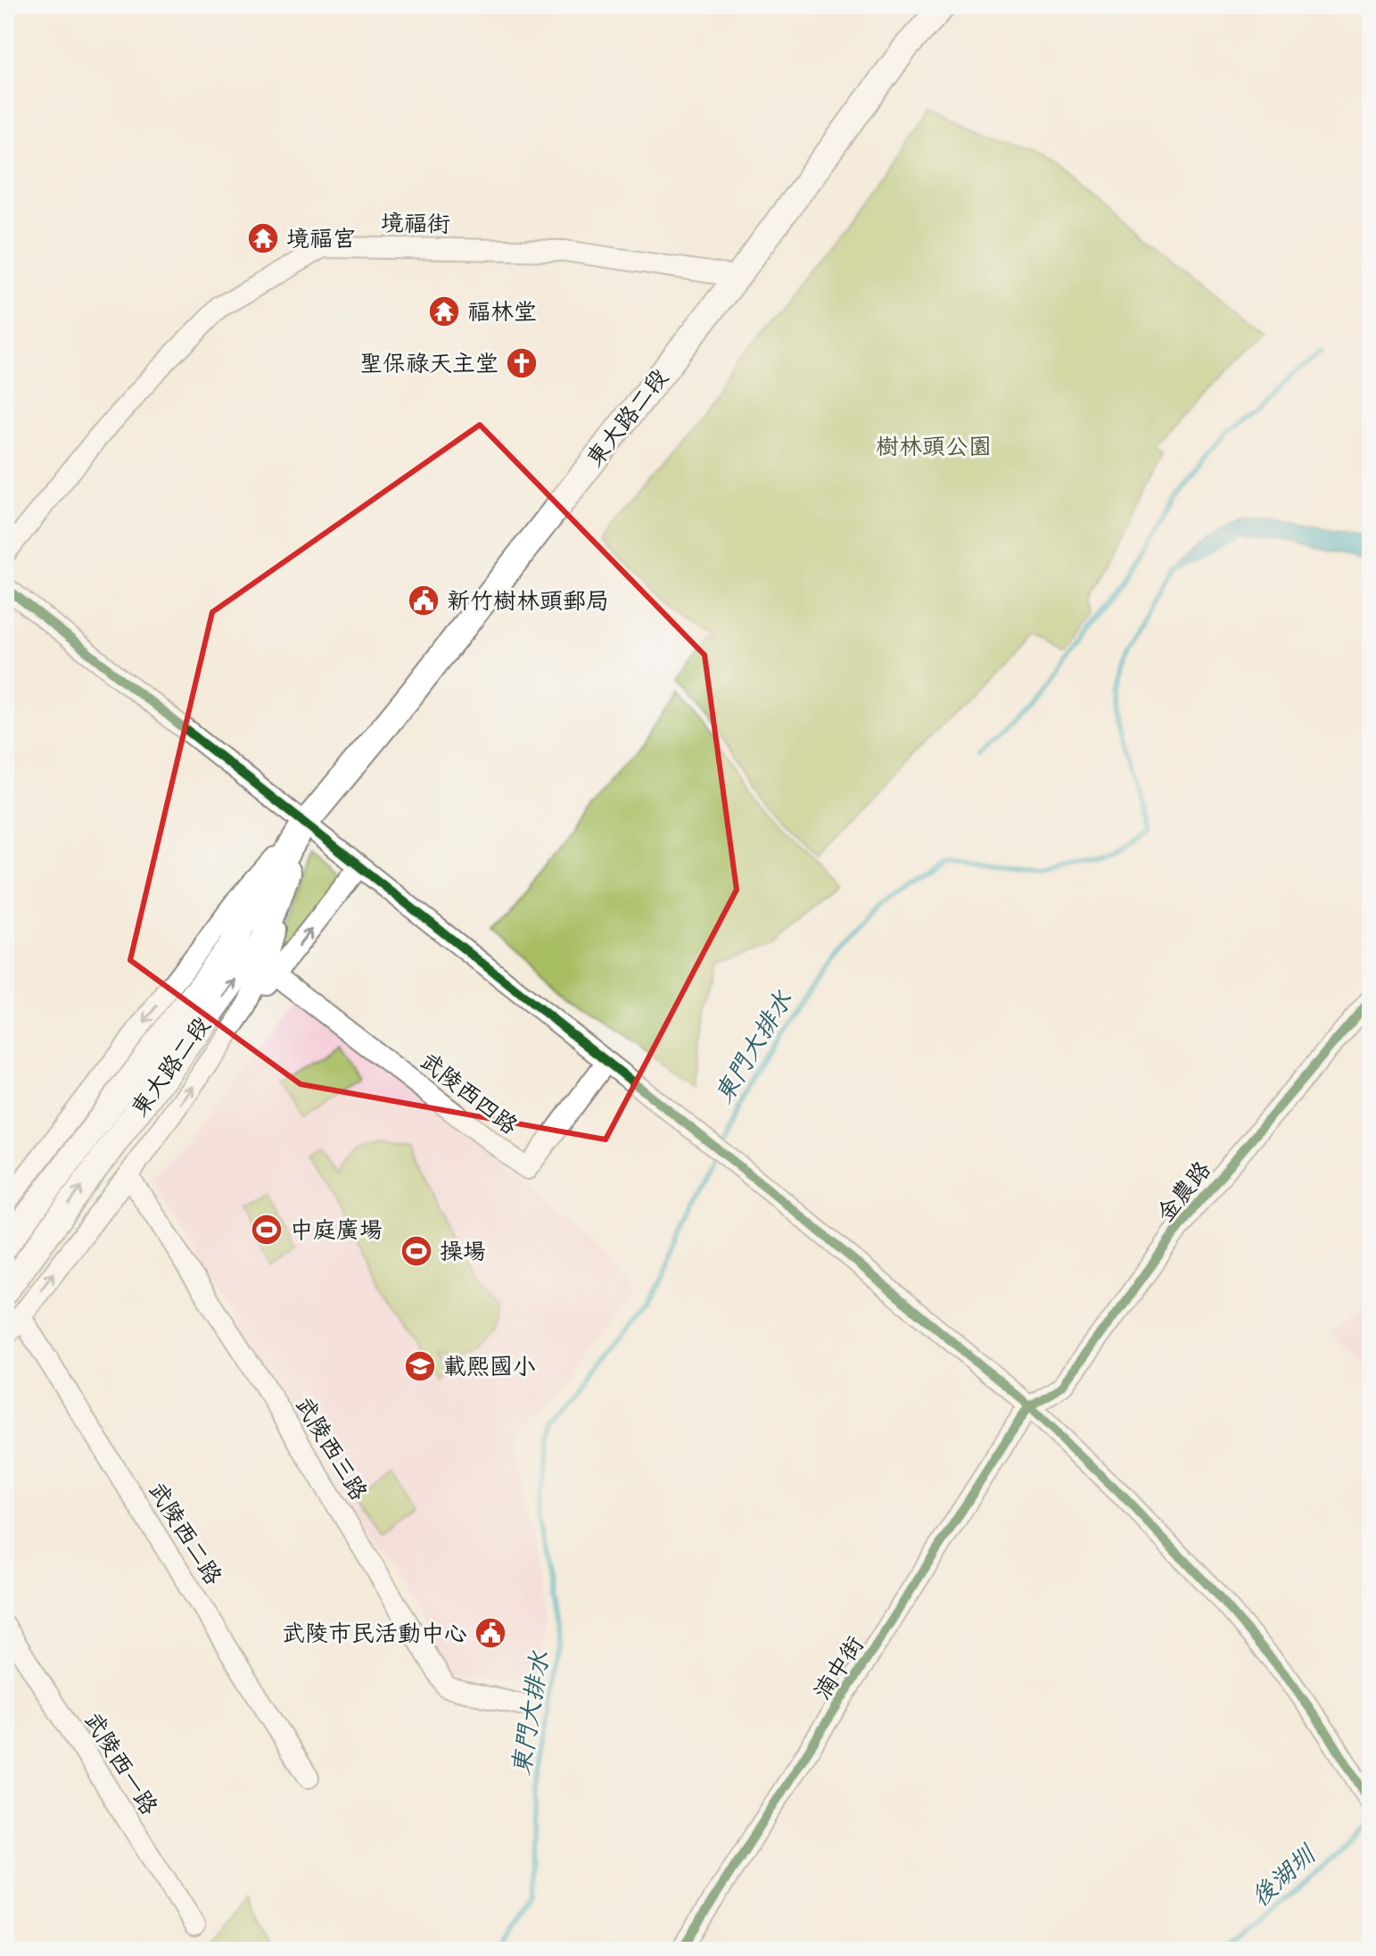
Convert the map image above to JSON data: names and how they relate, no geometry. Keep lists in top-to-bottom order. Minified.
{"streets":{"main road":["東大路二段"],"street":["境福街","武陵西四路","金農路","武陵西三路","武陵西二路","湳中街","武陵西一路"]},"crossings":[["境福街","東大路二段"],["東大路二段","武陵西四路"],["東大路二段","武陵西三路"],["東大路二段","武陵西二路"],["金農路","湳中街"]],"water":["東門大排水","後湖圳"],"parks":["樹林頭公園"],"places":{"temple":["境福宮","福林堂"],"church":["聖保祿天主堂"],"public building":["新竹樹林頭郵局","武陵市民活動中心"],"sports":["中庭廣場","操場"],"school or university":["載熙國小"]}}
